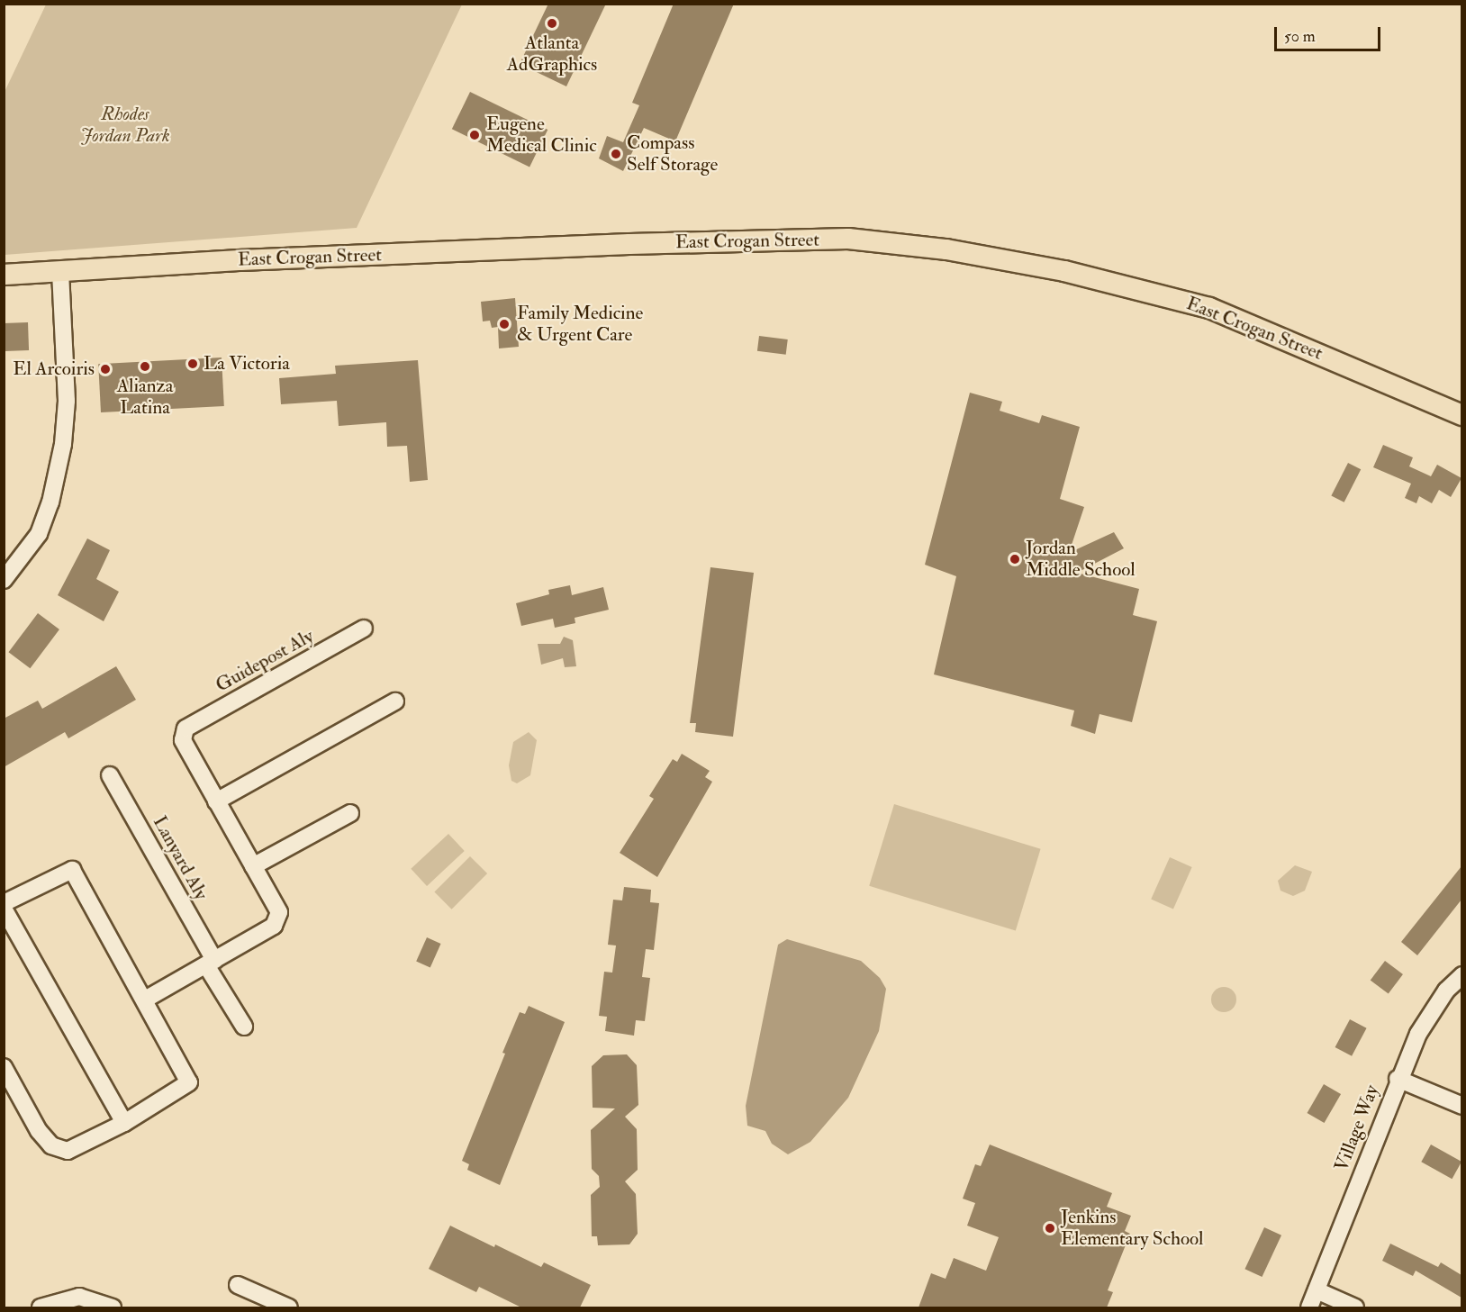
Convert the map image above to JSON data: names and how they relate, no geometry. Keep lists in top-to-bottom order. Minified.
{"streets":{"main road":["East Crogan Street"],"street":["Guidepost Aly","Lanyard Aly","Village Way"]},"parks":["Rhodes Jordan Park"],"places":["Atlanta AdGraphics","Eugene Medical Clinic","Compass Self Storage","Family Medicine & Urgent Care","La Victoria","Alianza Latina","El Arcoiris","Jordan Middle School","Jenkins Elementary School"],"scale_bar":"50 m"}
